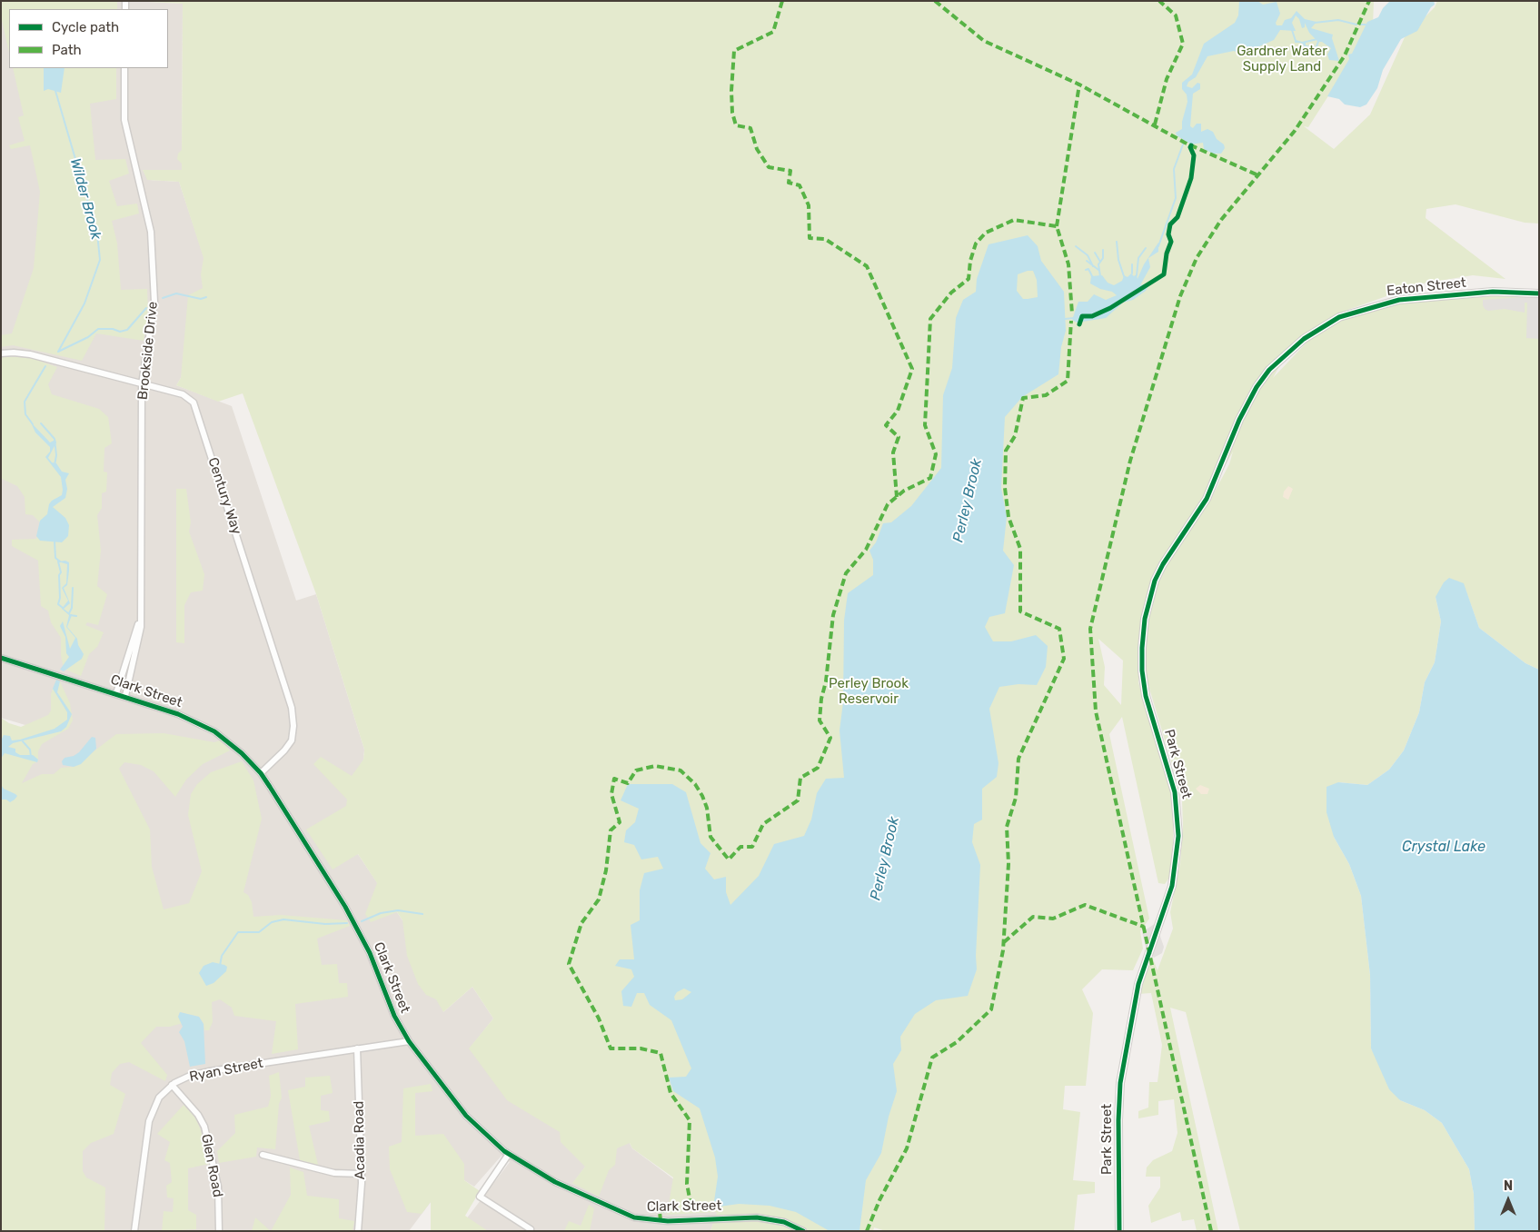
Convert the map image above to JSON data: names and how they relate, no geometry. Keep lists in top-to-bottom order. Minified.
{"streets":{"street":["Eaton Street","Brookside Drive","Century Way","Clark Street","Park Street","Ryan Street","Acadia Road","Glen Road"]},"crossings":[["Eaton Street","Park Street"],["Brookside Drive","Century Way"],["Brookside Drive","Clark Street"],["Century Way","Clark Street"],["Clark Street","Ryan Street"],["Ryan Street","Acadia Road"],["Ryan Street","Glen Road"]],"water":["Wilder Brook","Perley Brook","Crystal Lake"],"parks":["Gardner Water Supply Land","Perley Brook Reservoir"],"legend":["Cycle path","Path"],"north":"top"}
